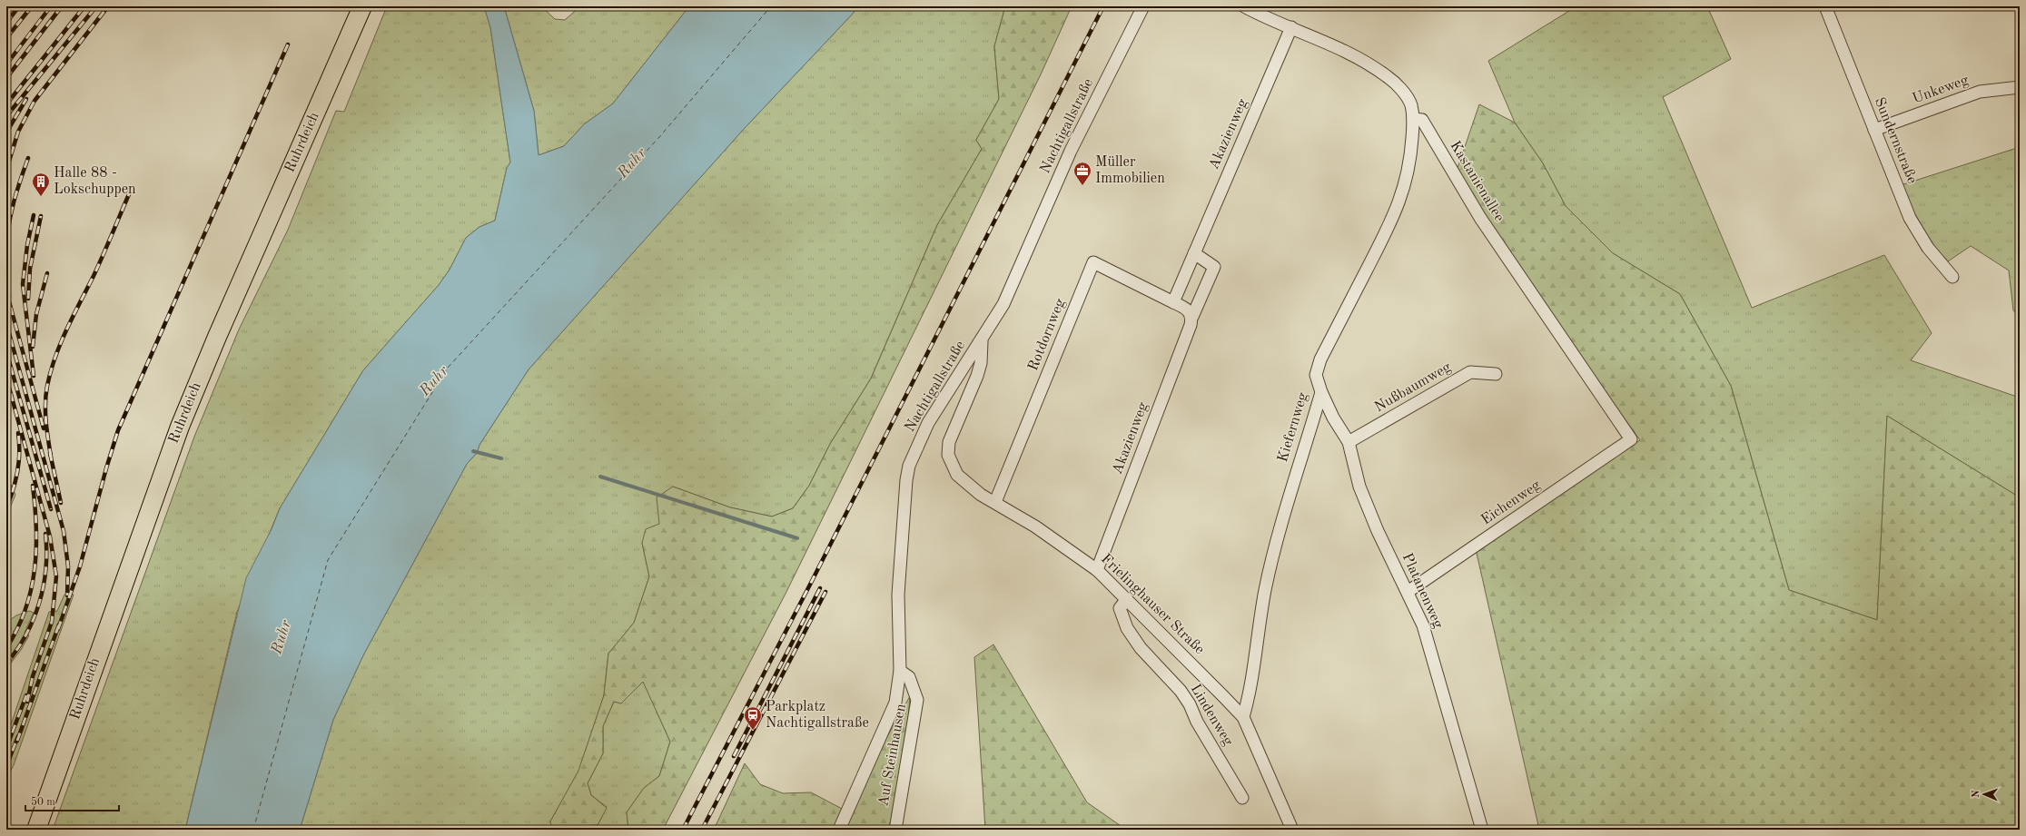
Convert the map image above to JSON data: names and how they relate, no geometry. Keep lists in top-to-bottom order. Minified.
{"streets":{"main road":["Ruhrdeich"],"street":["Unkeweg","Nachtigallstraße","Akazienweg","Sundernstraße","Kastanienallee","Rotdornweg","Nußbaumweg","Kiefernweg","Eichenweg","Platanenweg","Frielinghauser Straße","Lindenweg","Auf Steinhausen"]},"crossings":[["Unkeweg","Sundernstraße"],["Nachtigallstraße","Frielinghauser Straße"],["Nachtigallstraße","Auf Steinhausen"],["Akazienweg","Rotdornweg"],["Akazienweg","Frielinghauser Straße"],["Kastanienallee","Kiefernweg"],["Kastanienallee","Eichenweg"],["Rotdornweg","Frielinghauser Straße"],["Nußbaumweg","Platanenweg"],["Kiefernweg","Platanenweg"],["Kiefernweg","Frielinghauser Straße"],["Eichenweg","Platanenweg"],["Frielinghauser Straße","Lindenweg"]],"water":["Ruhr"],"places":{"office":["Müller Immobilien"],"building":["Halle 88 - Lokschuppen"],"station":["Parkplatz Nachtigallstraße"]},"scale_bar":"50 m","north":"left"}
